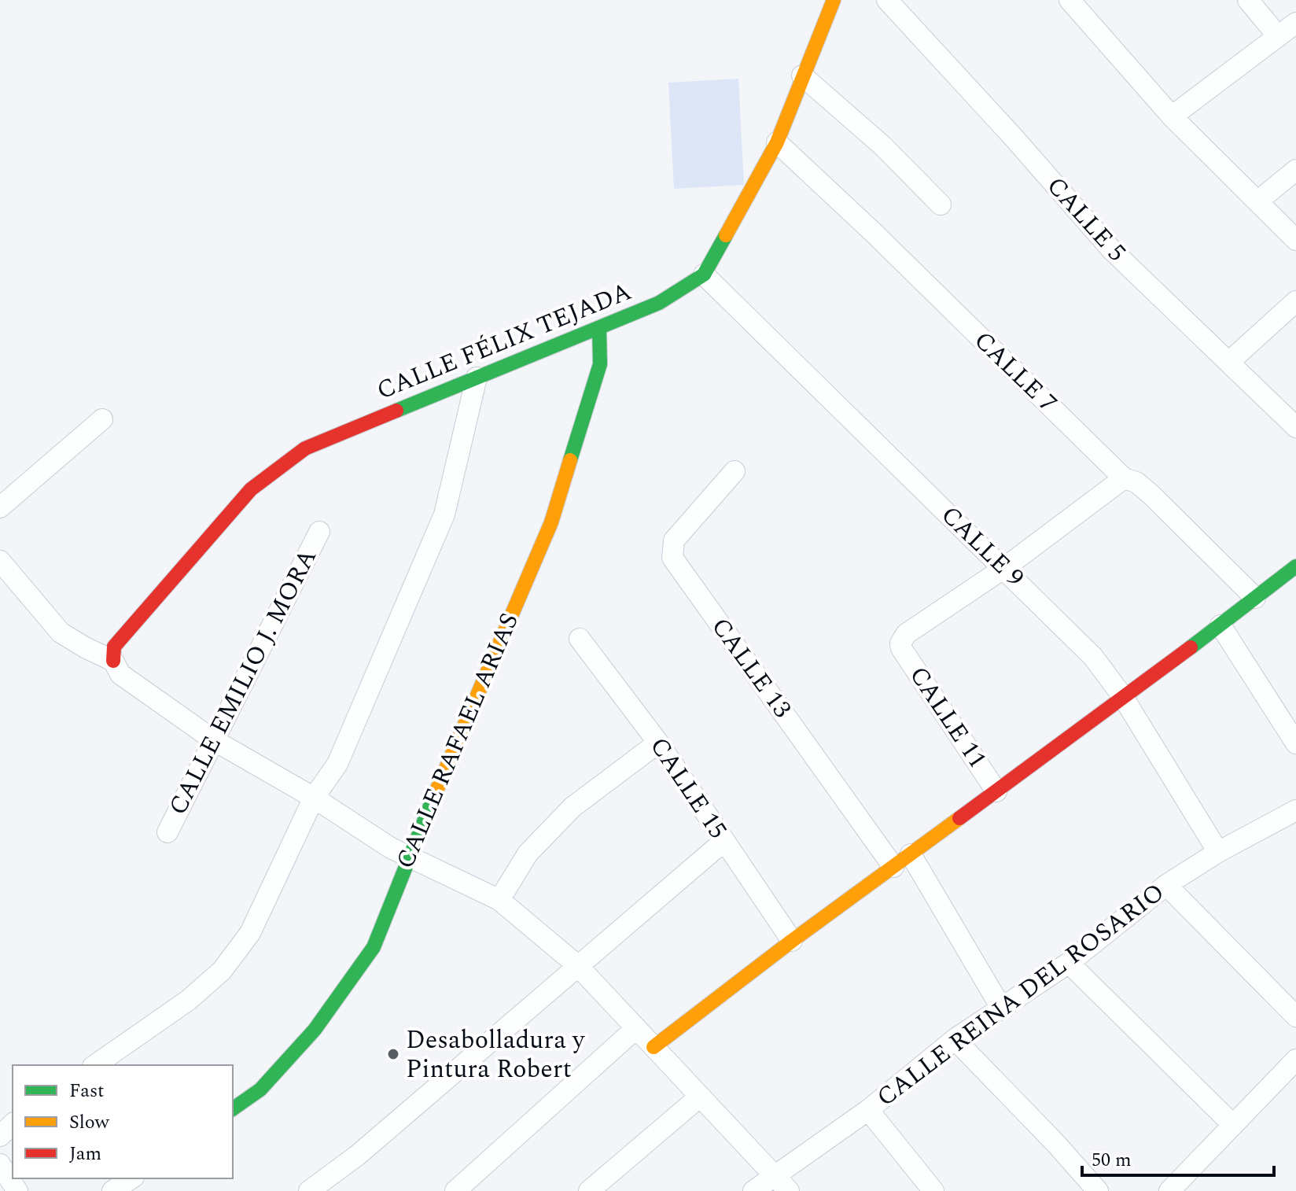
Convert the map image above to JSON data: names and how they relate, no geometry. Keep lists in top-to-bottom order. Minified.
{"streets":{"street":["CALLE 5","CALLE FÉLIX TEJADA","CALLE 7","CALLE 9","CALLE 13","CALLE EMILIO J. MORA","CALLE 11","CALLE RAFAEL ARIAS","CALLE 15","CALLE REINA DEL ROSARIO"]},"crossings":[["CALLE FÉLIX TEJADA","CALLE 7"],["CALLE FÉLIX TEJADA","CALLE 9"],["CALLE FÉLIX TEJADA","CALLE RAFAEL ARIAS"],["CALLE 9","CALLE 11"],["CALLE 9","CALLE REINA DEL ROSARIO"]],"places":["Desabolladura y Pintura Robert"],"legend":["Fast","Slow","Jam"],"scale_bar":"50 m"}
